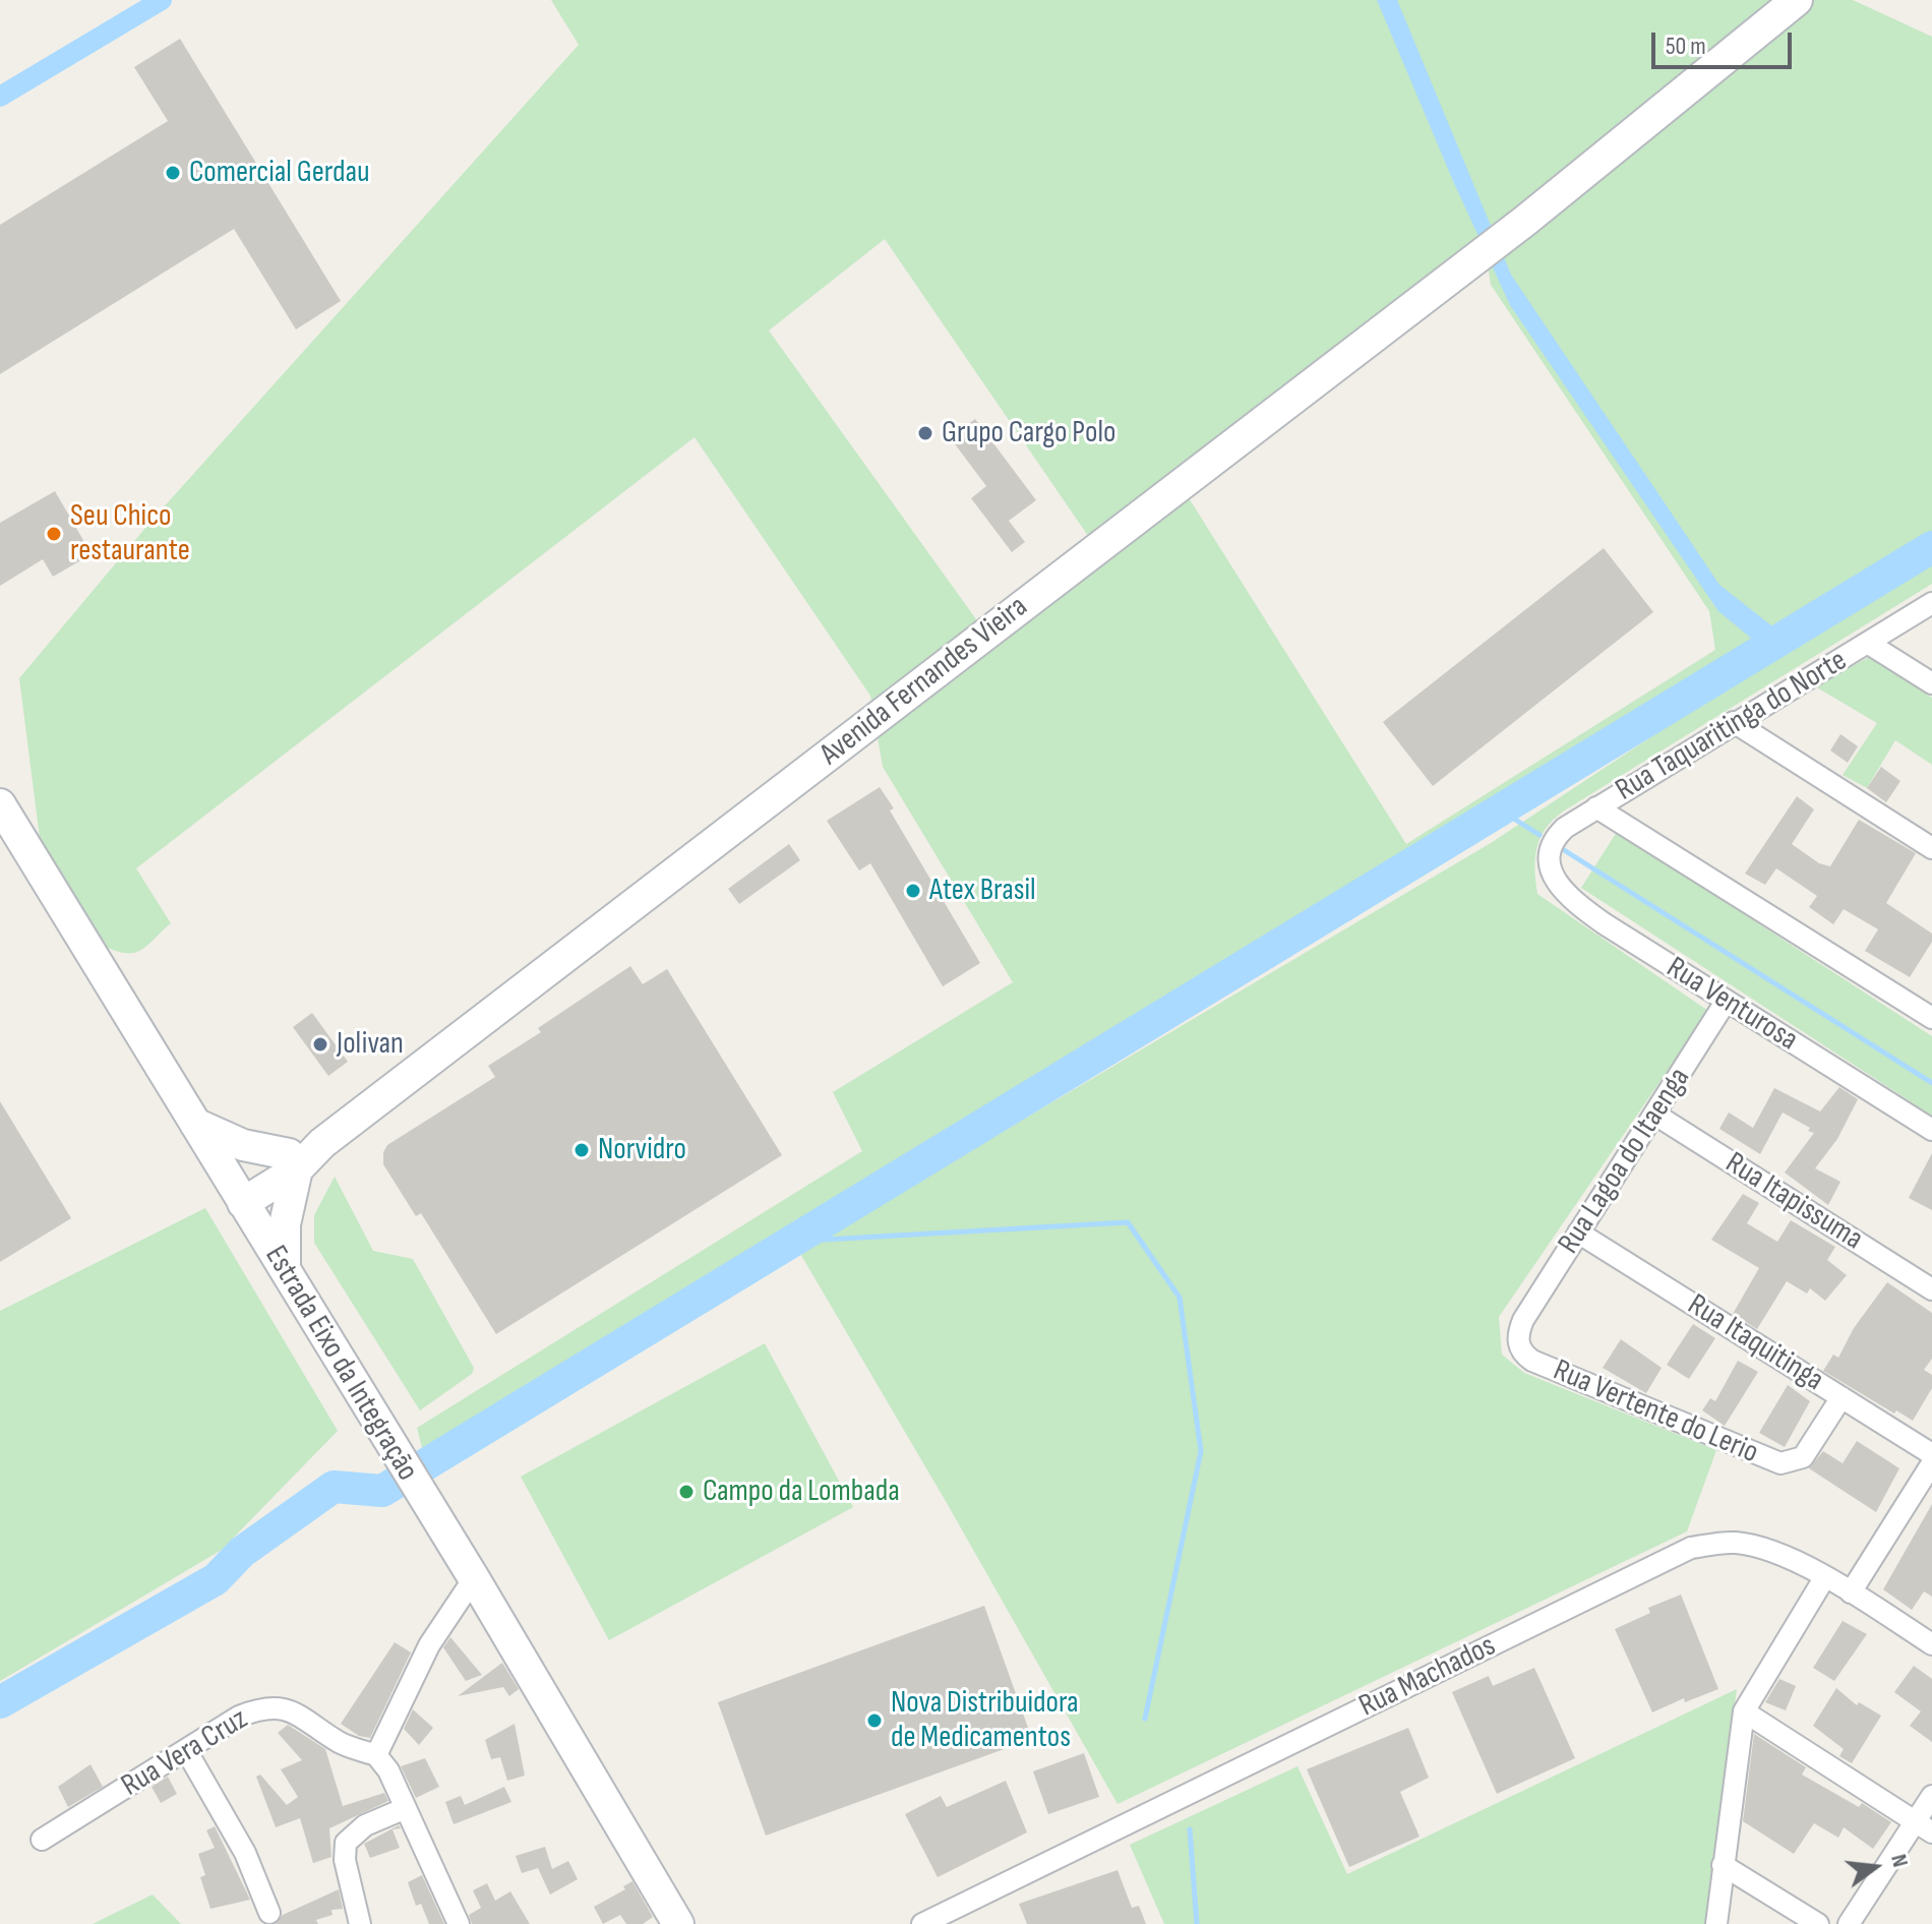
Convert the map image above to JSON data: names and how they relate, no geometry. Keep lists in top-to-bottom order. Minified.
{"streets":{"main road":["Avenida Fernandes Vieira","Estrada Eixo da Integração"],"street":["Rua Taquaritinga do Norte","Rua Venturosa","Rua Lagoa do Itaenga","Rua Itapissuma","Rua Itaquitinga","Rua Vertente do Lerio","Rua Machados","Rua Vera Cruz"]},"crossings":[["Avenida Fernandes Vieira","Estrada Eixo da Integração"],["Rua Taquaritinga do Norte","Rua Venturosa"],["Rua Venturosa","Rua Lagoa do Itaenga"],["Rua Lagoa do Itaenga","Rua Itapissuma"],["Rua Lagoa do Itaenga","Rua Itaquitinga"],["Rua Lagoa do Itaenga","Rua Vertente do Lerio"],["Rua Itaquitinga","Rua Vertente do Lerio"]],"places":["Comercial Gerdau","Grupo Cargo Polo","Seu Chico restaurante","Atex Brasil","Jolivan","Norvidro","Campo da Lombada","Nova Distribuidora de Medicamentos"],"scale_bar":"50 m","north":"right"}
